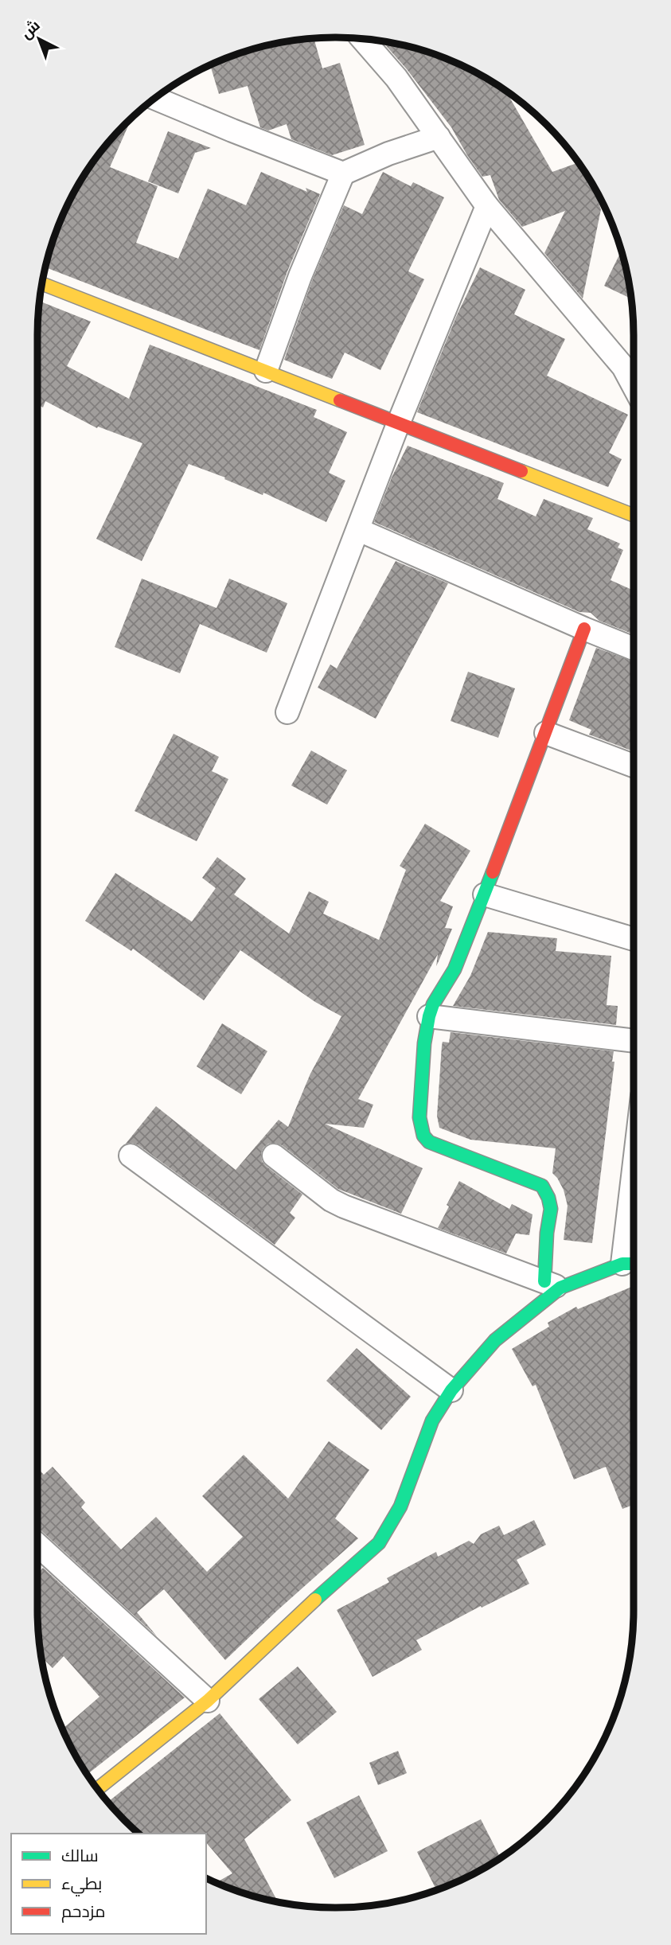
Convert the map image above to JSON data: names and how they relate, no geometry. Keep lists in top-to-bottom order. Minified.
{"legend":["سالك","بطيء","مزدحم"],"north":"top left"}
